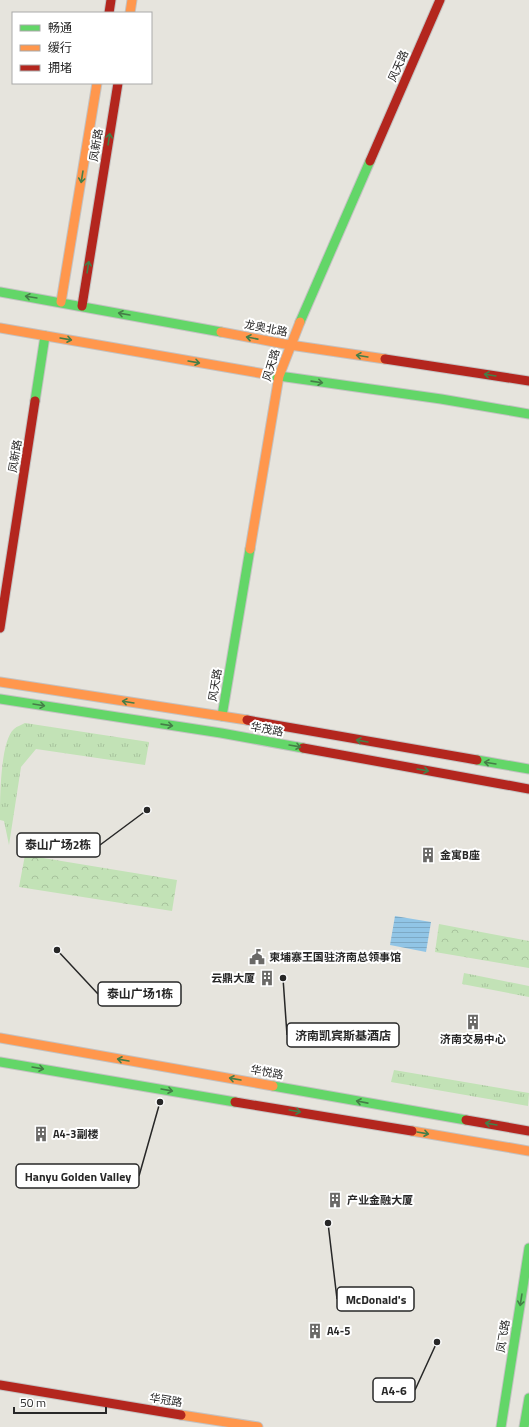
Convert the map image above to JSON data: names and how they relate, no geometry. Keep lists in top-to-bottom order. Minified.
{"streets":{"street":["风天路","凤新路","龙奥北路","华茂路","华悦路","凤飞路","华冠路"]},"crossings":[["风天路","龙奥北路"],["风天路","华茂路"],["凤新路","龙奥北路"]],"one_way":["凤飞路"],"places":{"other":["泰山广场2栋","泰山广场1栋","济南凯宾斯基酒店","Hanyu Golden Valley","McDonald's","A4-6"],"building":["金寓B座","云鼎大厦","济南交易中心","A4-3副楼","产业金融大厦","A4-5"],"public building":["柬埔寨王国驻济南总领事馆"]},"legend":["畅通","缓行","拥堵"],"scale_bar":"50 m"}
